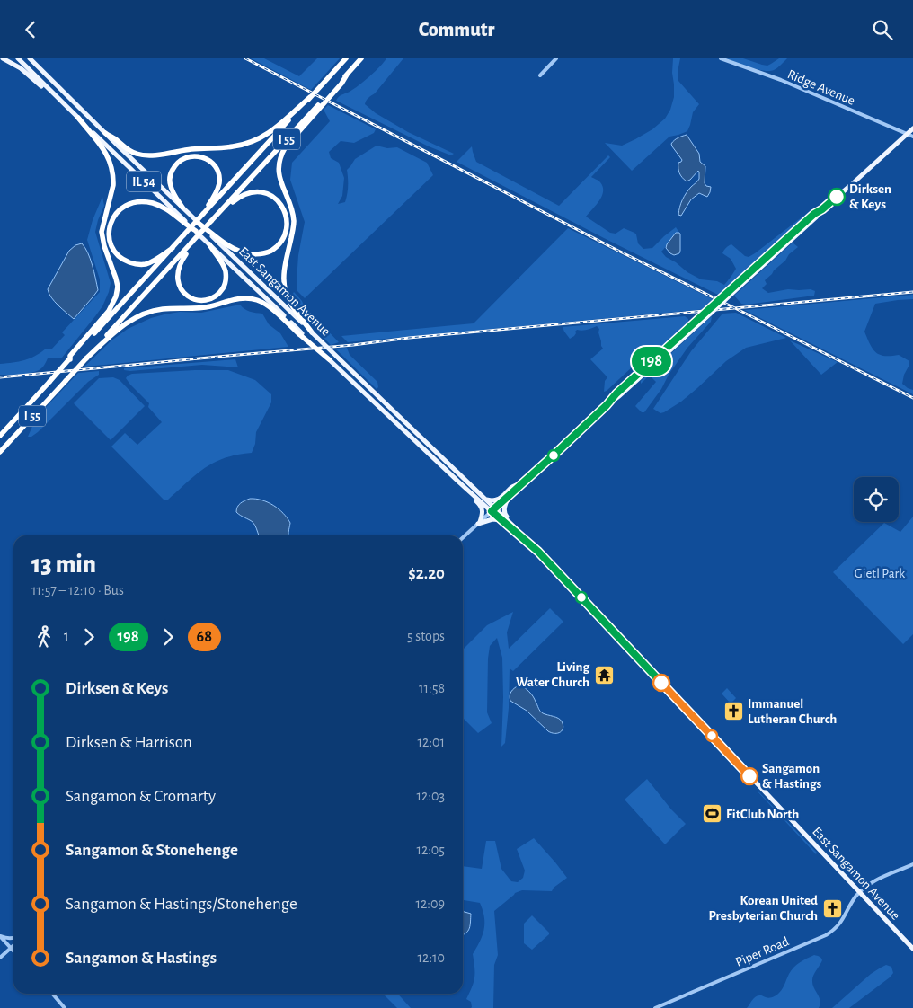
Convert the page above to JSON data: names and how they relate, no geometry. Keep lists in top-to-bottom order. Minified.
{"streets":{"highway":["I 55"],"main road":["IL 54","East Sangamon Avenue"],"street":["Ridge Avenue","Piper Road"]},"crossings":[["East Sangamon Avenue","Piper Road"]],"parks":["Gietl Park"],"places":{"other":["Dirksen & Keys","Sangamon & Hastings"],"temple":["Living Water Church"],"church":["Immanuel Lutheran Church","Korean United Presbyterian Church"],"sports":["FitClub North"]},"lines":["bus line 198","bus line 68"],"page":{"header":"Commutr","on_map":"198","heading":["13 min","11:57 – 12:10 · Bus","$2.20"],"legs":["1","198","68","5 stops"],"list":[{"name":"Dirksen & Keys","value":"11:58"},{"name":"Dirksen & Harrison","value":"12:01"},{"name":"Sangamon & Cromarty","value":"12:03"},{"name":"Sangamon & Stonehenge","value":"12:05"},{"name":"Sangamon & Hastings/Stonehenge","value":"12:09"},{"name":"Sangamon & Hastings","value":"12:10"}]}}
